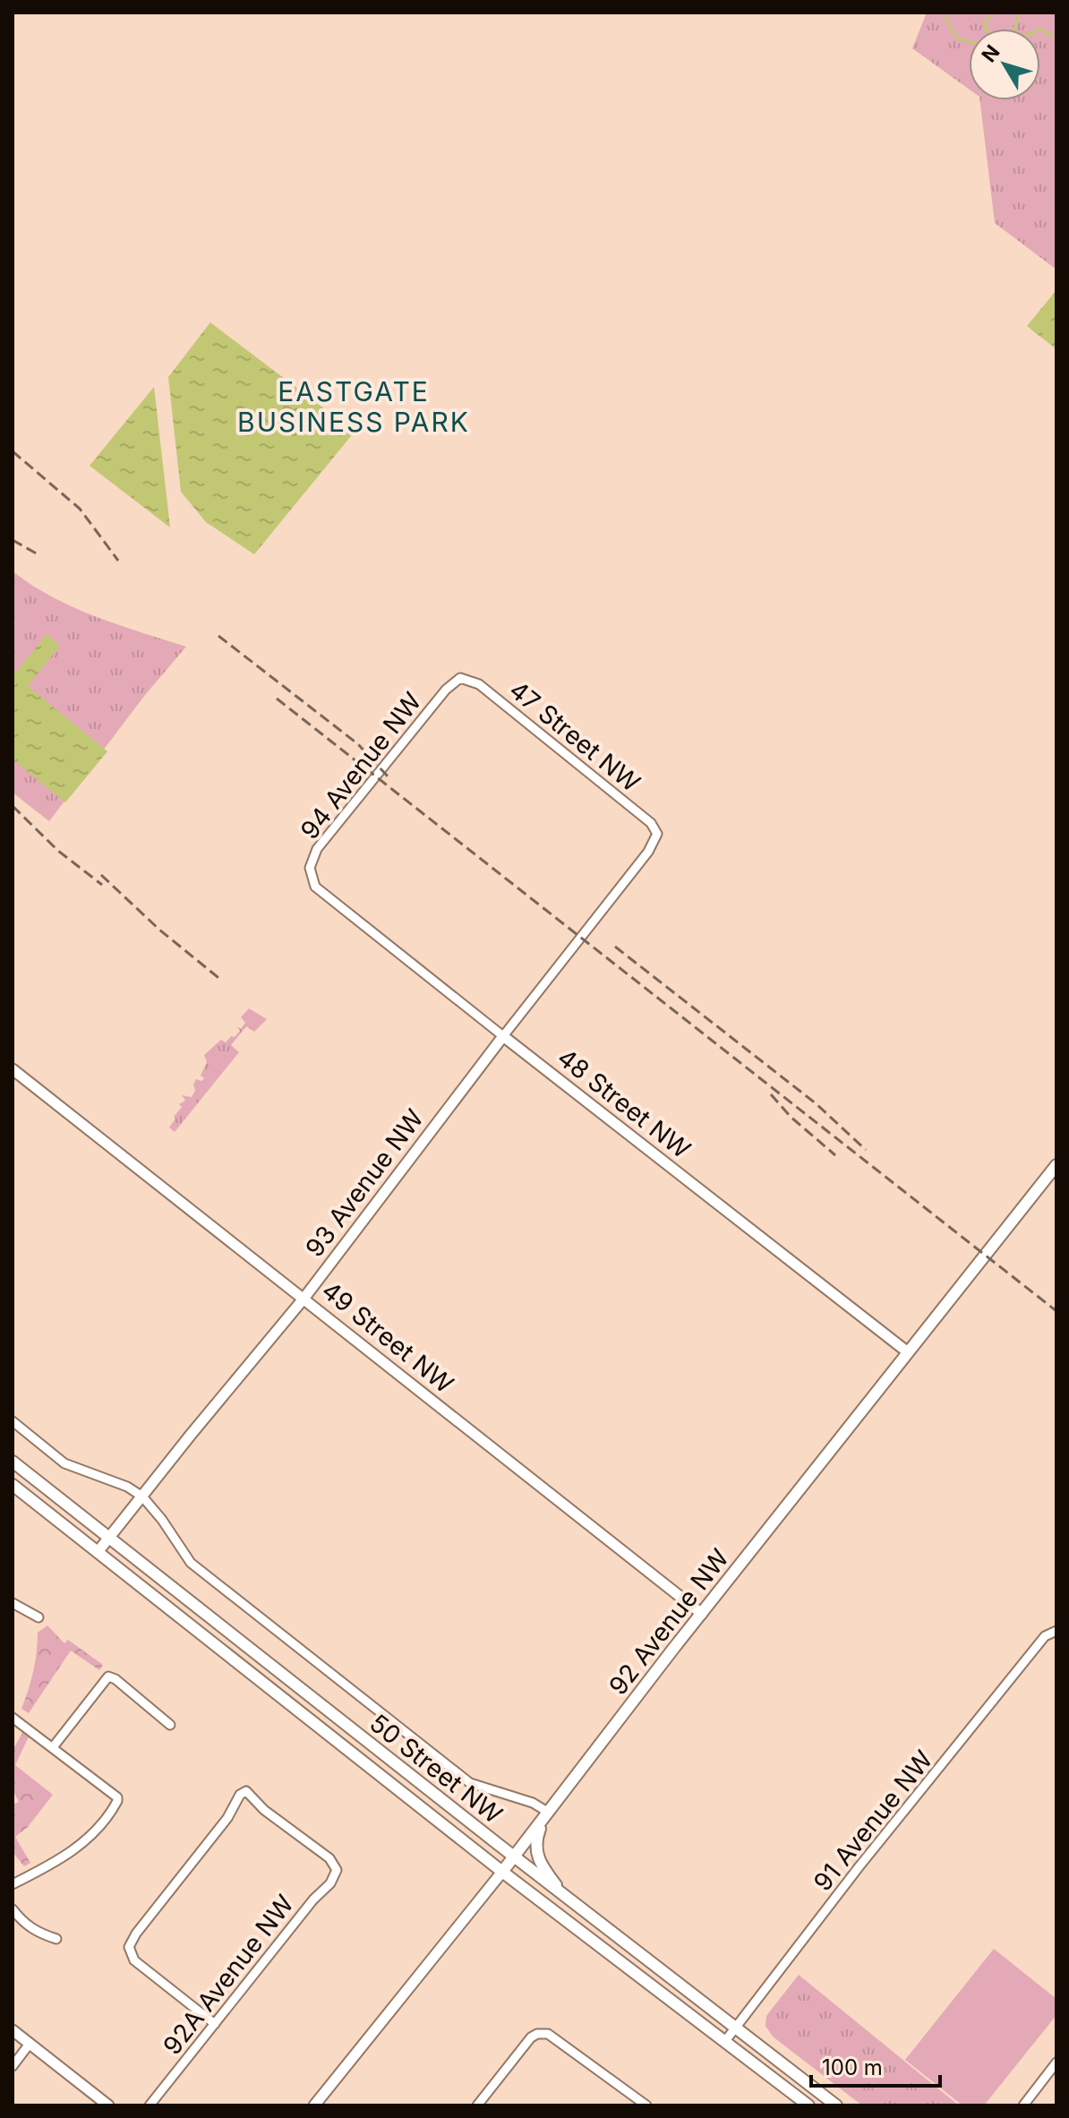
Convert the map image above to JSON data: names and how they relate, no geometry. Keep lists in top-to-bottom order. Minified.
{"streets":{"main road":["92 Avenue NW","50 Street NW"],"street":["47 Street NW","94 Avenue NW","48 Street NW","93 Avenue NW","49 Street NW","91 Avenue NW","92A Avenue NW"]},"crossings":[["47 Street NW","94 Avenue NW"],["47 Street NW","93 Avenue NW"],["94 Avenue NW","48 Street NW"],["48 Street NW","93 Avenue NW"],["48 Street NW","92 Avenue NW"],["93 Avenue NW","49 Street NW"],["93 Avenue NW","50 Street NW"],["49 Street NW","92 Avenue NW"],["92 Avenue NW","50 Street NW"],["50 Street NW","91 Avenue NW"]],"districts":["EASTGATE BUSINESS PARK"],"scale_bar":"100 m","north":"top left"}
